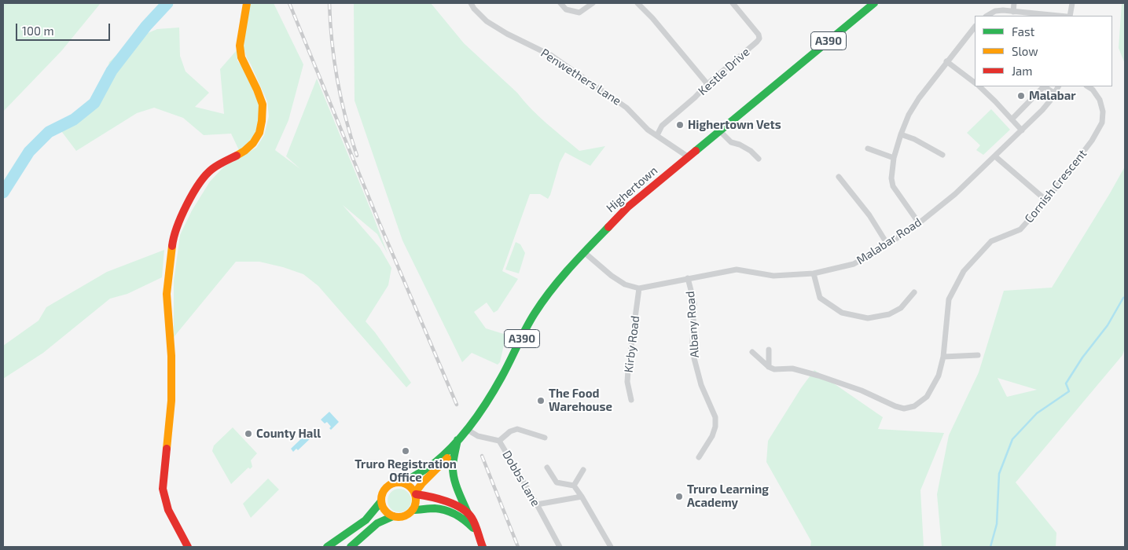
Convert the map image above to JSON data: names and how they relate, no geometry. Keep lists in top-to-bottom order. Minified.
{"streets":{"main road":["A390","Highertown"],"street":["Kestle Drive","Penwethers Lane","Cornish Crescent","Malabar Road","Albany Road","Kirby Road","Dobbs Lane"]},"crossings":[["Kestle Drive","Penwethers Lane"],["Penwethers Lane","Highertown"],["Highertown","Dobbs Lane"],["Malabar Road","Albany Road"],["Malabar Road","Kirby Road"]],"places":["Malabar","Highertown Vets","The Food Warehouse","County Hall","Truro Registration Office","Truro Learning Academy"],"legend":["Fast","Slow","Jam"],"scale_bar":"100 m"}
